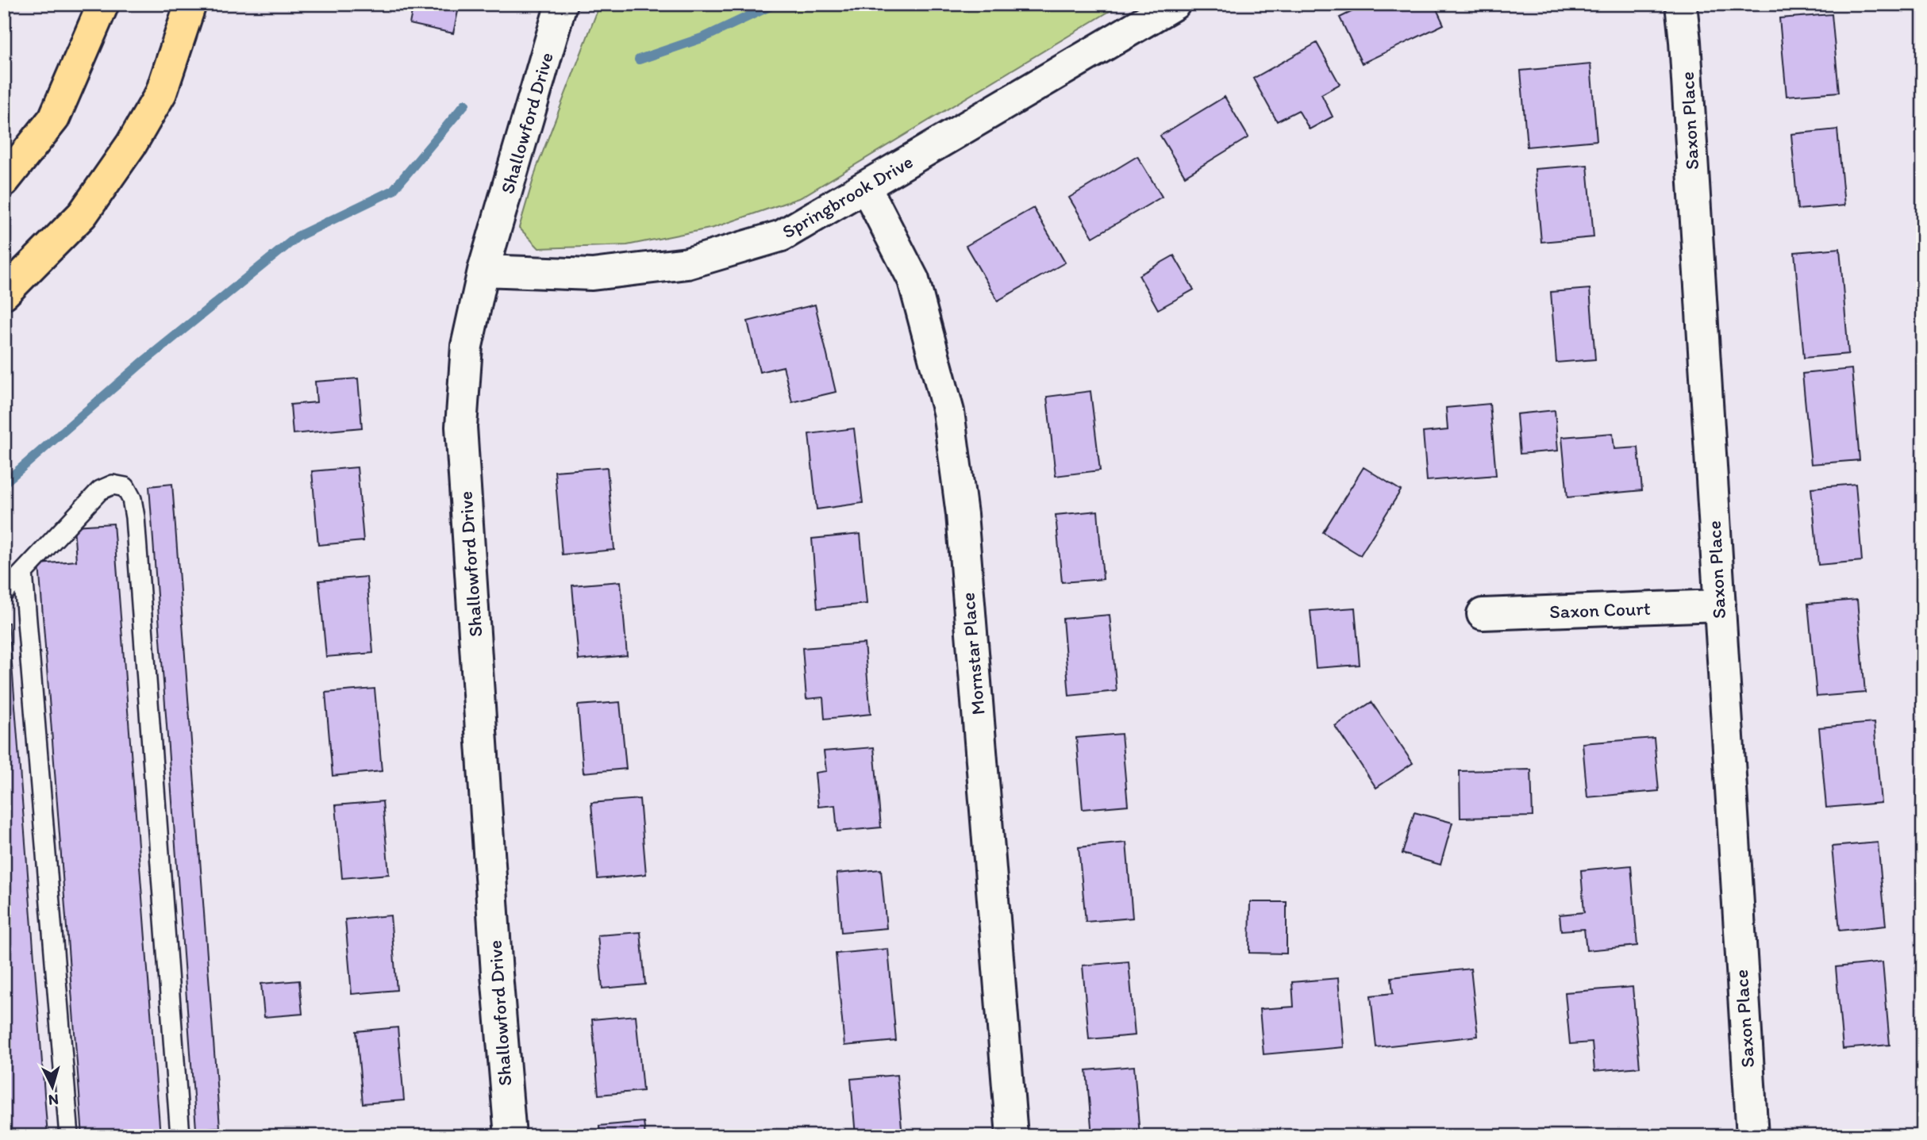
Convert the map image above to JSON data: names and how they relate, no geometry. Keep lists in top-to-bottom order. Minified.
{"streets":{"street":["Saxon Place","Shallowford Drive","Springbrook Drive","Saxon Court","Mornstar Place"]},"crossings":[["Saxon Place","Saxon Court"],["Shallowford Drive","Springbrook Drive"],["Springbrook Drive","Mornstar Place"]],"north":"bottom"}
